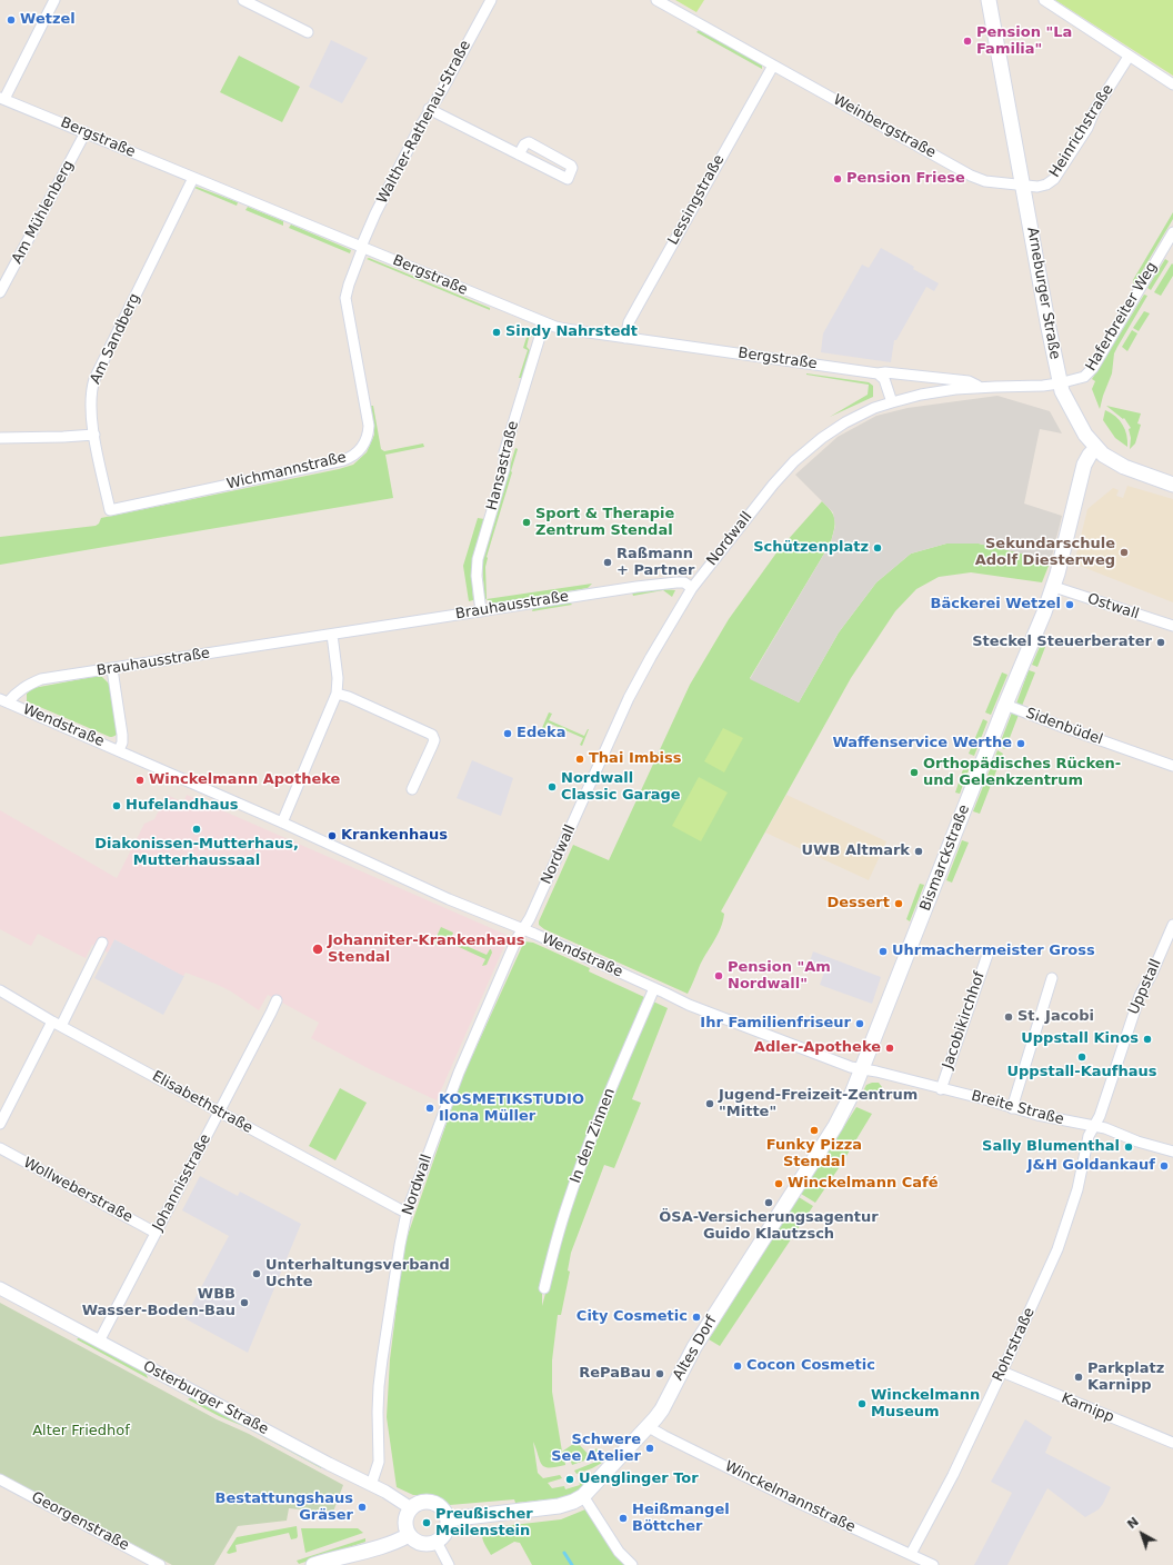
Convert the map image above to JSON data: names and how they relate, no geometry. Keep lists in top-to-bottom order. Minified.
{"streets":{"main road":["Arneburger Straße","Bismarckstraße","Altes Dorf"],"street":["Walther-Rathenau-Straße","Weinbergstraße","Heinrichstraße","Bergstraße","Lessingstraße","Am Mühlenberg","Haferbreiter Weg","Am Sandberg","Hansastraße","Wichmannstraße","Nordwall","Brauhausstraße","Ostwall","Wendstraße","Sidenbüdel","Uppstall","Jacobikirchhof","Elisabethstraße","Breite Straße","In den Zinnen","Johannisstraße","Wollweberstraße","Rohrstraße","Osterburger Straße","Karnipp","Winckelmannstraße","Georgenstraße"]},"crossings":[["Walther-Rathenau-Straße","Bergstraße"],["Walther-Rathenau-Straße","Wichmannstraße"],["Weinbergstraße","Heinrichstraße"],["Weinbergstraße","Lessingstraße"],["Weinbergstraße","Arneburger Straße"],["Heinrichstraße","Arneburger Straße"],["Bergstraße","Lessingstraße"],["Bergstraße","Am Mühlenberg"],["Bergstraße","Am Sandberg"],["Bergstraße","Hansastraße"],["Bergstraße","Wichmannstraße"],["Bergstraße","Nordwall"],["Arneburger Straße","Haferbreiter Weg"],["Arneburger Straße","Nordwall"],["Haferbreiter Weg","Nordwall"],["Am Sandberg","Wichmannstraße"],["Hansastraße","Brauhausstraße"],["Nordwall","Brauhausstraße"],["Nordwall","Wendstraße"],["Nordwall","Elisabethstraße"],["Nordwall","Osterburger Straße"],["Brauhausstraße","Wendstraße"],["Ostwall","Bismarckstraße"],["Wendstraße","Bismarckstraße"],["Wendstraße","Breite Straße"],["Wendstraße","In den Zinnen"],["Wendstraße","Altes Dorf"],["Sidenbüdel","Bismarckstraße"],["Bismarckstraße","Breite Straße"],["Bismarckstraße","Altes Dorf"],["Uppstall","Breite Straße"],["Uppstall","Rohrstraße"],["Jacobikirchhof","Breite Straße"],["Elisabethstraße","Johannisstraße"],["Breite Straße","Rohrstraße"],["Breite Straße","Altes Dorf"],["Johannisstraße","Wollweberstraße"],["Johannisstraße","Osterburger Straße"],["Rohrstraße","Karnipp"],["Rohrstraße","Winckelmannstraße"],["Altes Dorf","Osterburger Straße"],["Altes Dorf","Winckelmannstraße"]],"parks":["Alter Friedhof"],"places":["Wetzel","Pension \"La Familia\"","Pension Friese","Sindy Nahrstedt","Sport & Therapie Zentrum Stendal","Schützenplatz","Sekundarschule Adolf Diesterweg","Raßmann + Partner","Bäckerei Wetzel","Steckel Steuerberater","Edeka","Waffenservice Werthe","Thai Imbiss","Orthopädisches Rücken- und Gelenkzentrum","Winckelmann Apotheke","Nordwall Classic Garage","Hufelandhaus","Diakonissen-Mutterhaus, Mutterhaussaal","Krankenhaus","UWB Altmark","Dessert","Johanniter-Krankenhaus Stendal","Uhrmachermeister Gross","Pension \"Am Nordwall\"","St. Jacobi","Ihr Familienfriseur","Uppstall Kinos","Adler-Apotheke","Uppstall-Kaufhaus","Jugend-Freizeit-Zentrum \"Mitte\"","KOSMETIKSTUDIO Ilona Müller","Funky Pizza Stendal","Sally Blumenthal","J&H Goldankauf","Winckelmann Café","ÖSA-Versicherungsagentur Guido Klautzsch","Unterhaltungsverband Uchte","WBB Wasser-Boden-Bau","City Cosmetic","Cocon Cosmetic","RePaBau","Parkplatz Karnipp","Winckelmann Museum","Schwere See Atelier","Uenglinger Tor","Bestattungshaus Gräser","Heißmangel Böttcher","Preußischer Meilenstein"],"north":"top left"}
